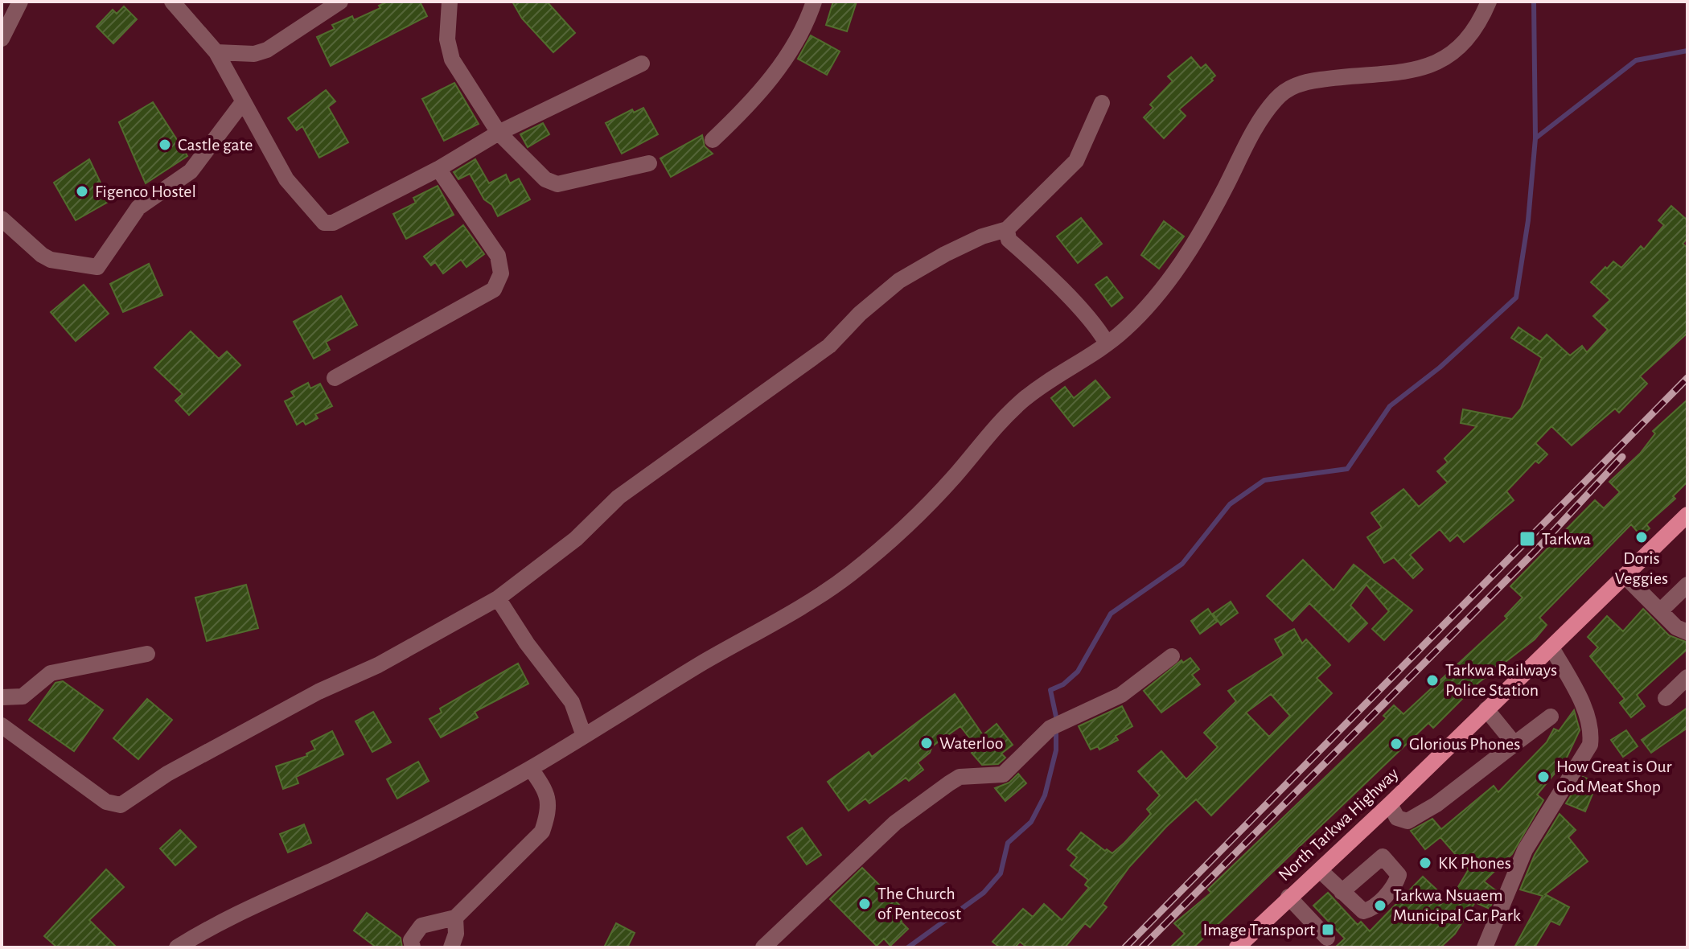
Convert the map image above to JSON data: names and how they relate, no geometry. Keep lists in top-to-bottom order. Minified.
{"streets":{"main road":["North Tarkwa Highway"]},"places":{"other":["Castle gate","Figenco Hostel","Doris Veggies","Tarkwa Railways Police Station","Waterloo","Glorious Phones","How Great is Our God Meat Shop","KK Phones","The Church of Pentecost","Tarkwa Nsuaem Municipal Car Park"],"transit":["Tarkwa","Image Transport"]}}
